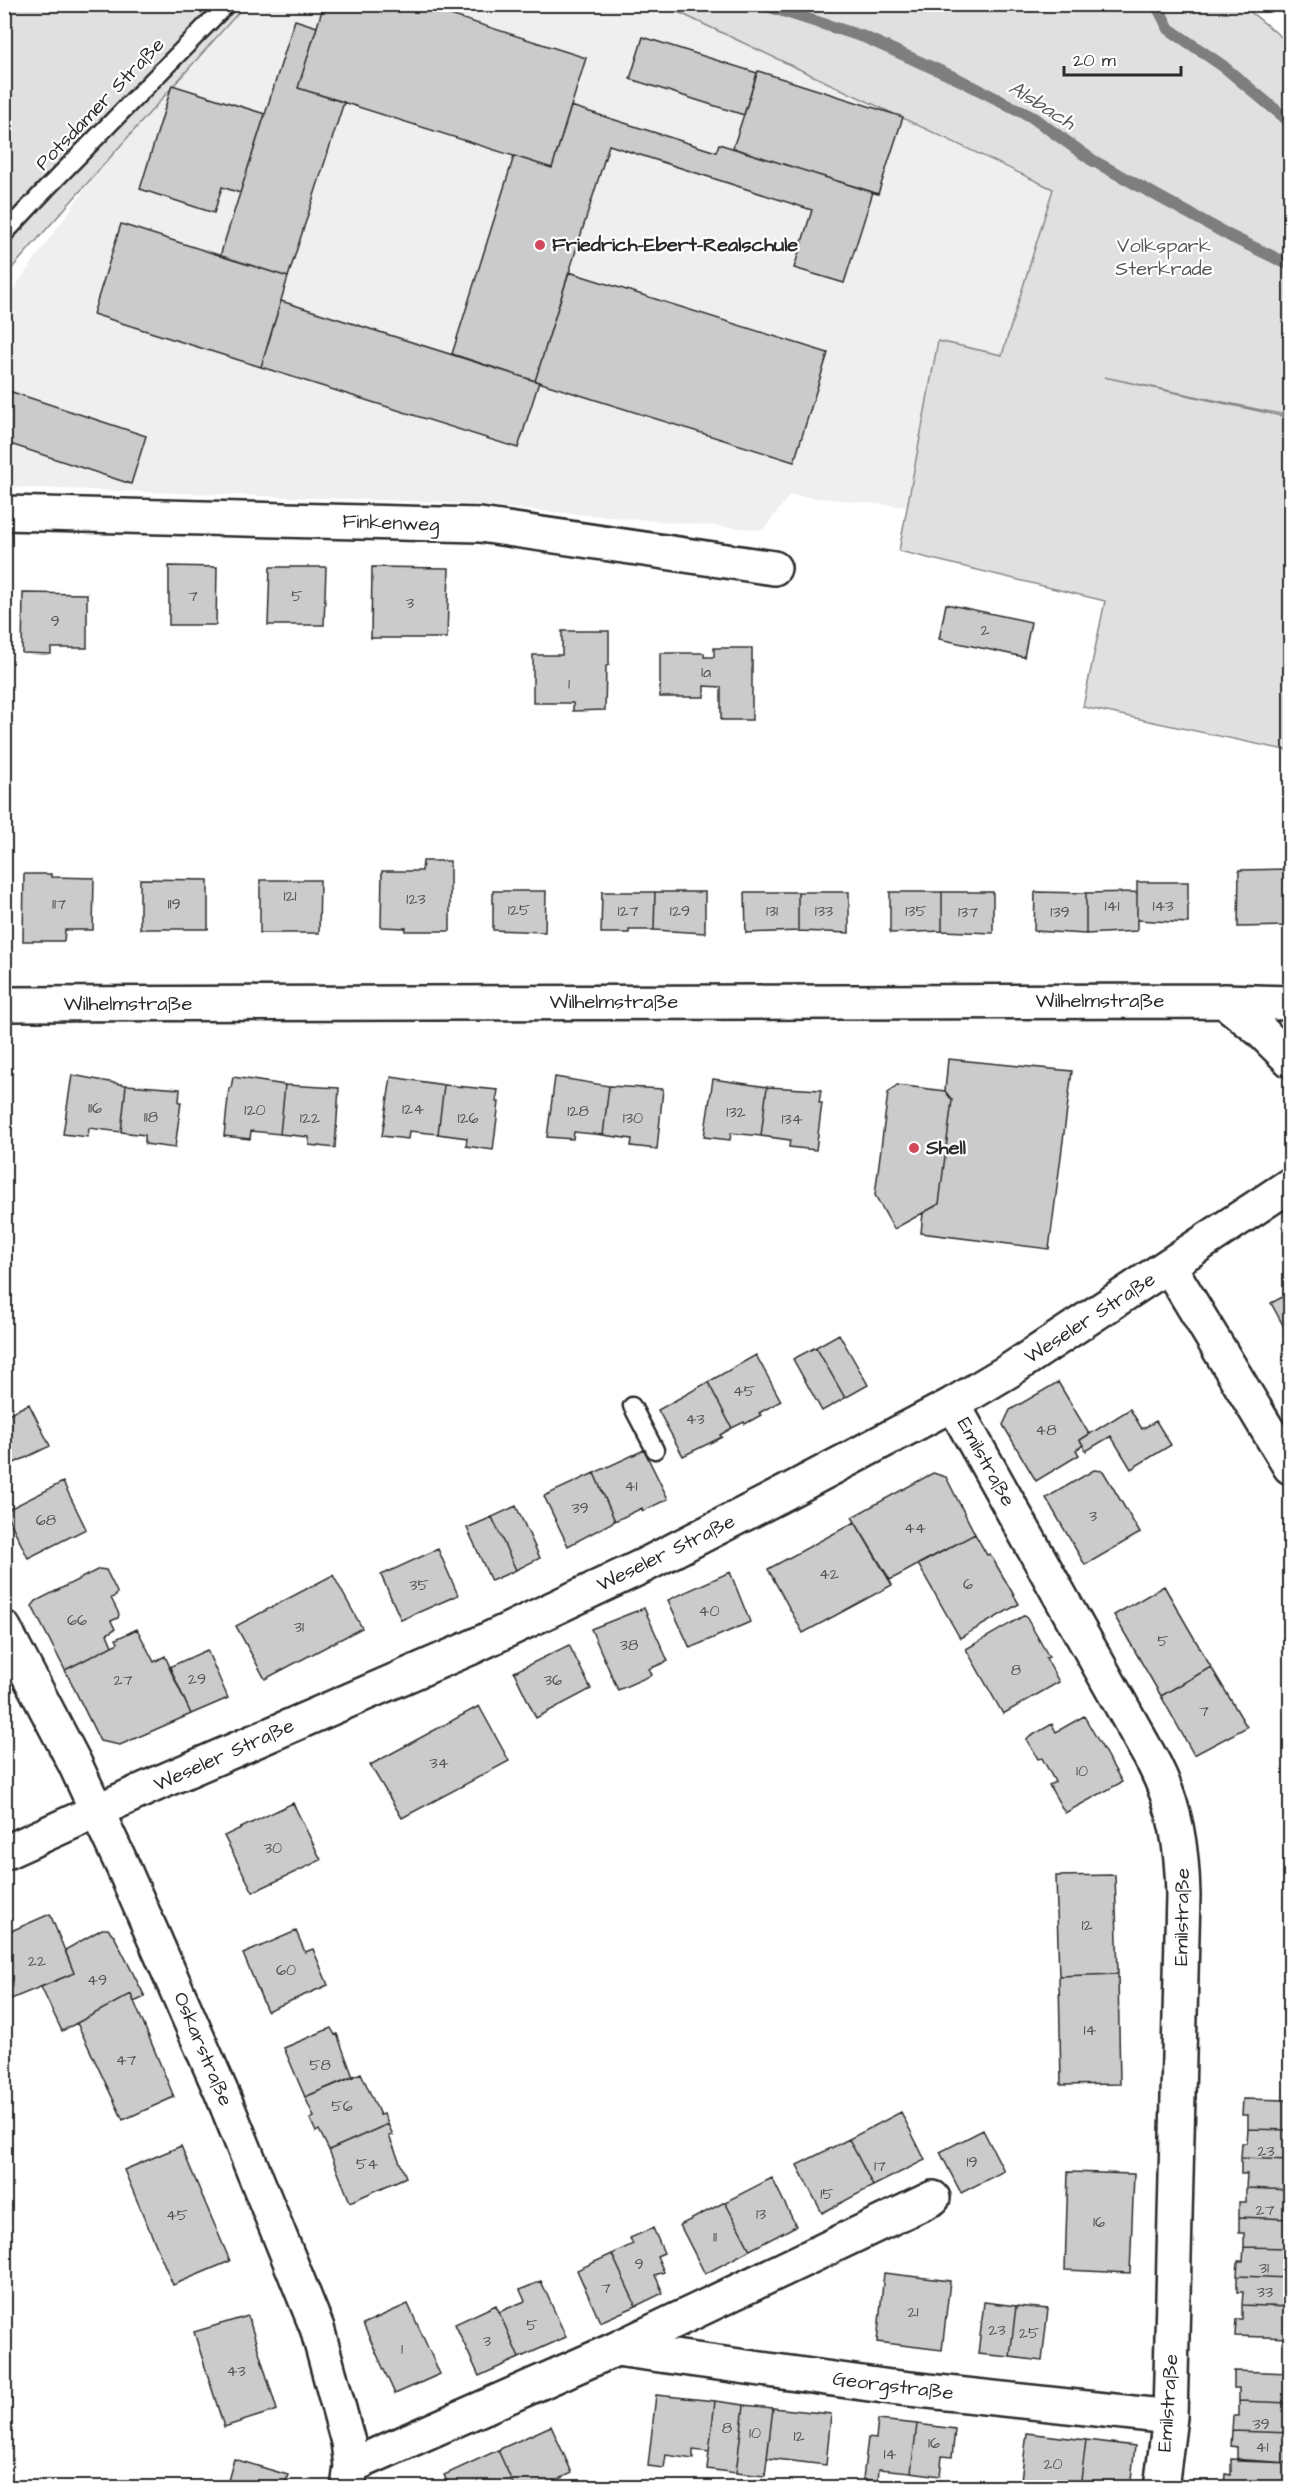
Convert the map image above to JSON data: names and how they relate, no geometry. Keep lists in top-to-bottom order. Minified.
{"streets":{"street":["Finkenweg","Wilhelmstraße","Weseler Straße","Emilstraße","Oskarstraße","Georgstraße"],"lane":["Potsdamer Straße"]},"crossings":[["Weseler Straße","Emilstraße"],["Weseler Straße","Oskarstraße"],["Emilstraße","Georgstraße"]],"water":["Alsbach"],"parks":["Volkspark Sterkrade"],"places":["Friedrich-Ebert-Realschule","Shell"],"house_numbers":["7","5","3","9","2","1a","1","121","123","117","119","141","143","125","127","129","131","133","135","137","139","116","124","120","128","132","118","122","126","130","134","45","43","48","41","39","3","68","44","42","6","35","40","66","31","5","38","8","29","27","36","7","34","10","30","12","22","60","49","14","47","58","56","23","19","54","17","15","27","13","45","16","11","9","31","7","33","21","5","23","25","3","1","43","39","8","10","12","16","41","14","20"],"scale_bar":"20 m"}
